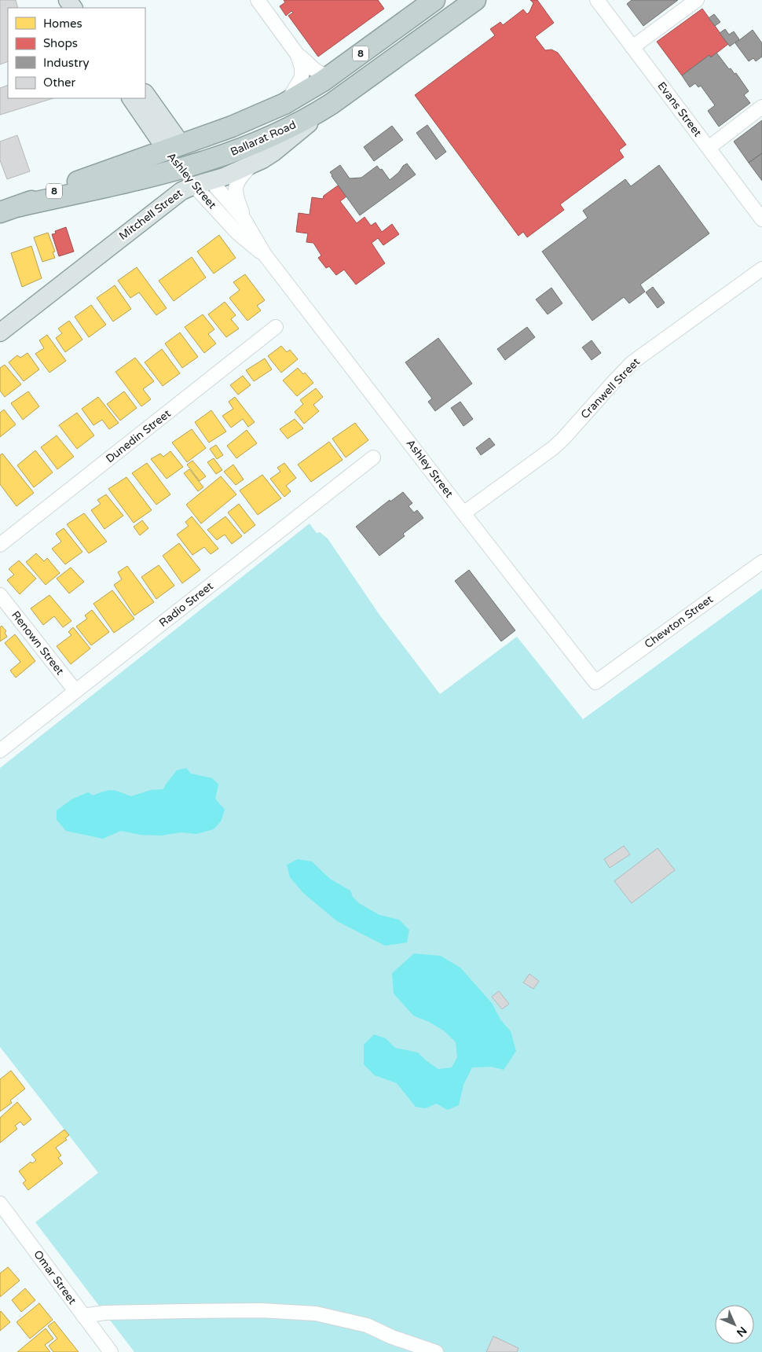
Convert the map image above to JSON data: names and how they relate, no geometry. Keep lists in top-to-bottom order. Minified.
{"streets":{"highway":["8","Ballarat Road","Ashley Street"],"main road":["Mitchell Street"],"street":["Evans Street","Cranwell Street","Dunedin Street","Radio Street","Chewton Street","Renown Street","Omar Street"]},"crossings":[["Ballarat Road","Ashley Street"],["Ballarat Road","Mitchell Street"],["Ashley Street","Mitchell Street"],["Ashley Street","Cranwell Street"],["Ashley Street","Chewton Street"],["Radio Street","Renown Street"]],"legend":["Homes","Shops","Industry","Other"],"north":"bottom right"}
